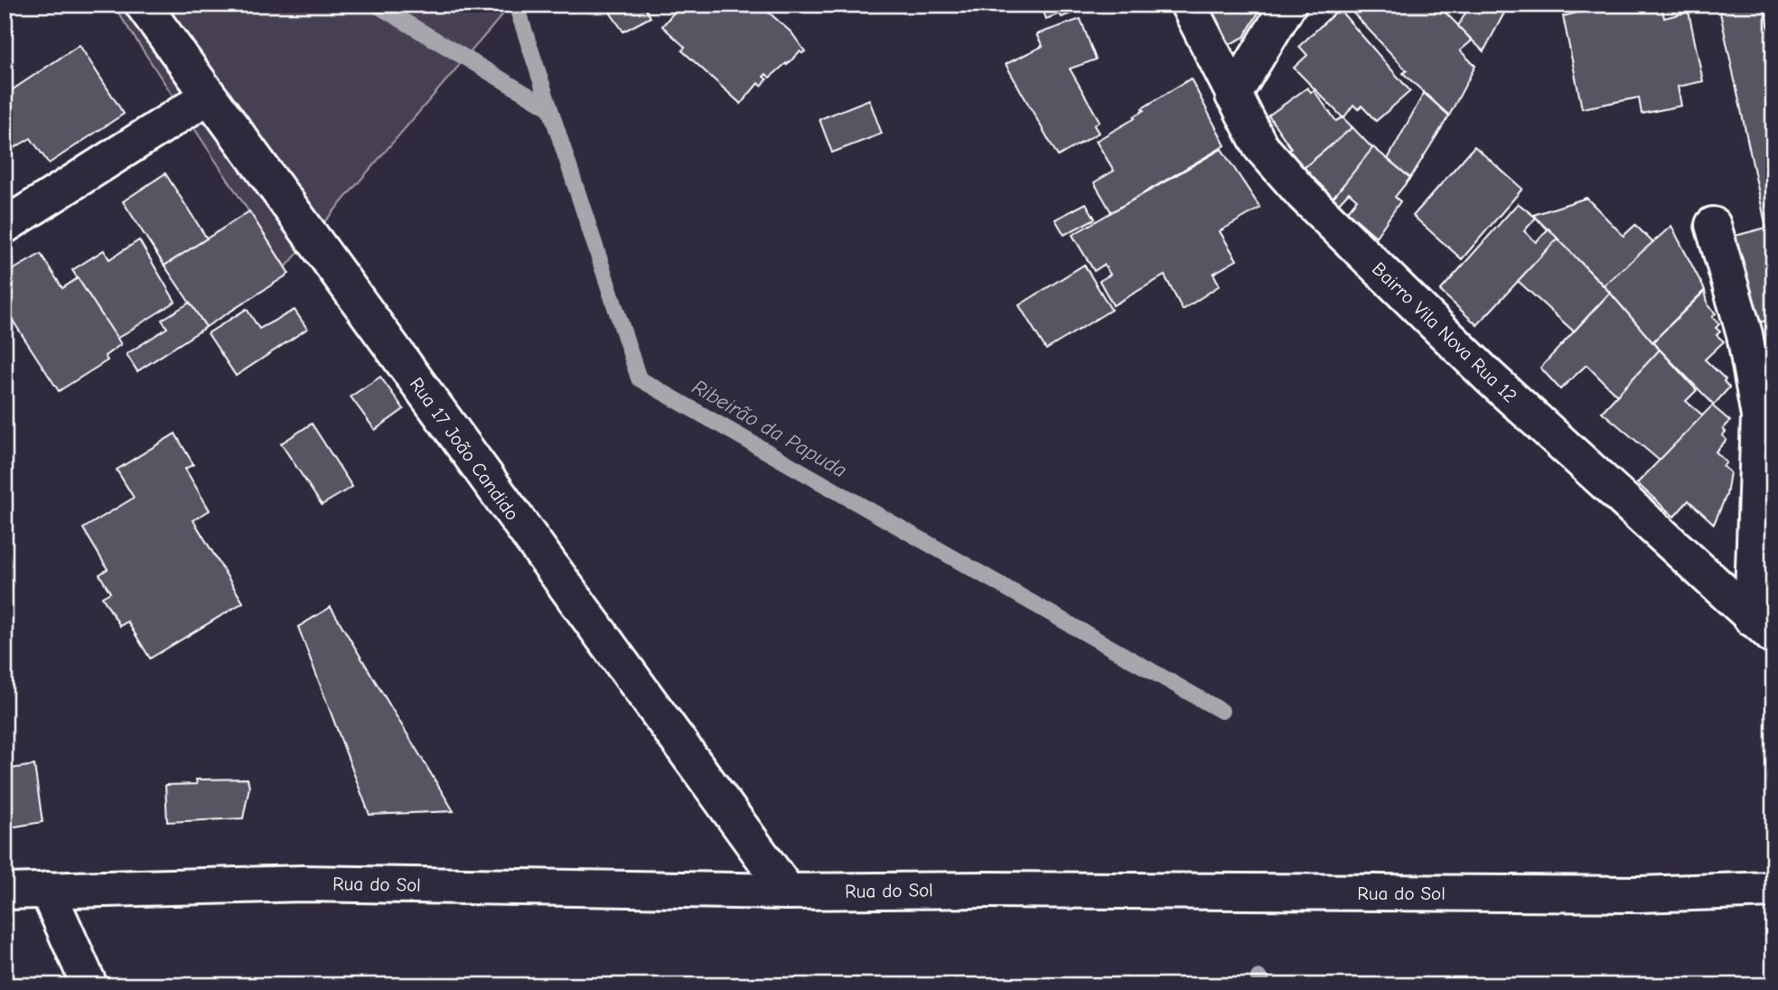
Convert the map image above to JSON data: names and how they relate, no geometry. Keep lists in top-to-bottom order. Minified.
{"streets":{"street":["Bairro Vila Nova Rua 12","Rua 17 João Candido","Rua do Sol"]},"crossings":[["Rua 17 João Candido","Rua do Sol"]],"water":["Ribeirão da Papuda"]}
